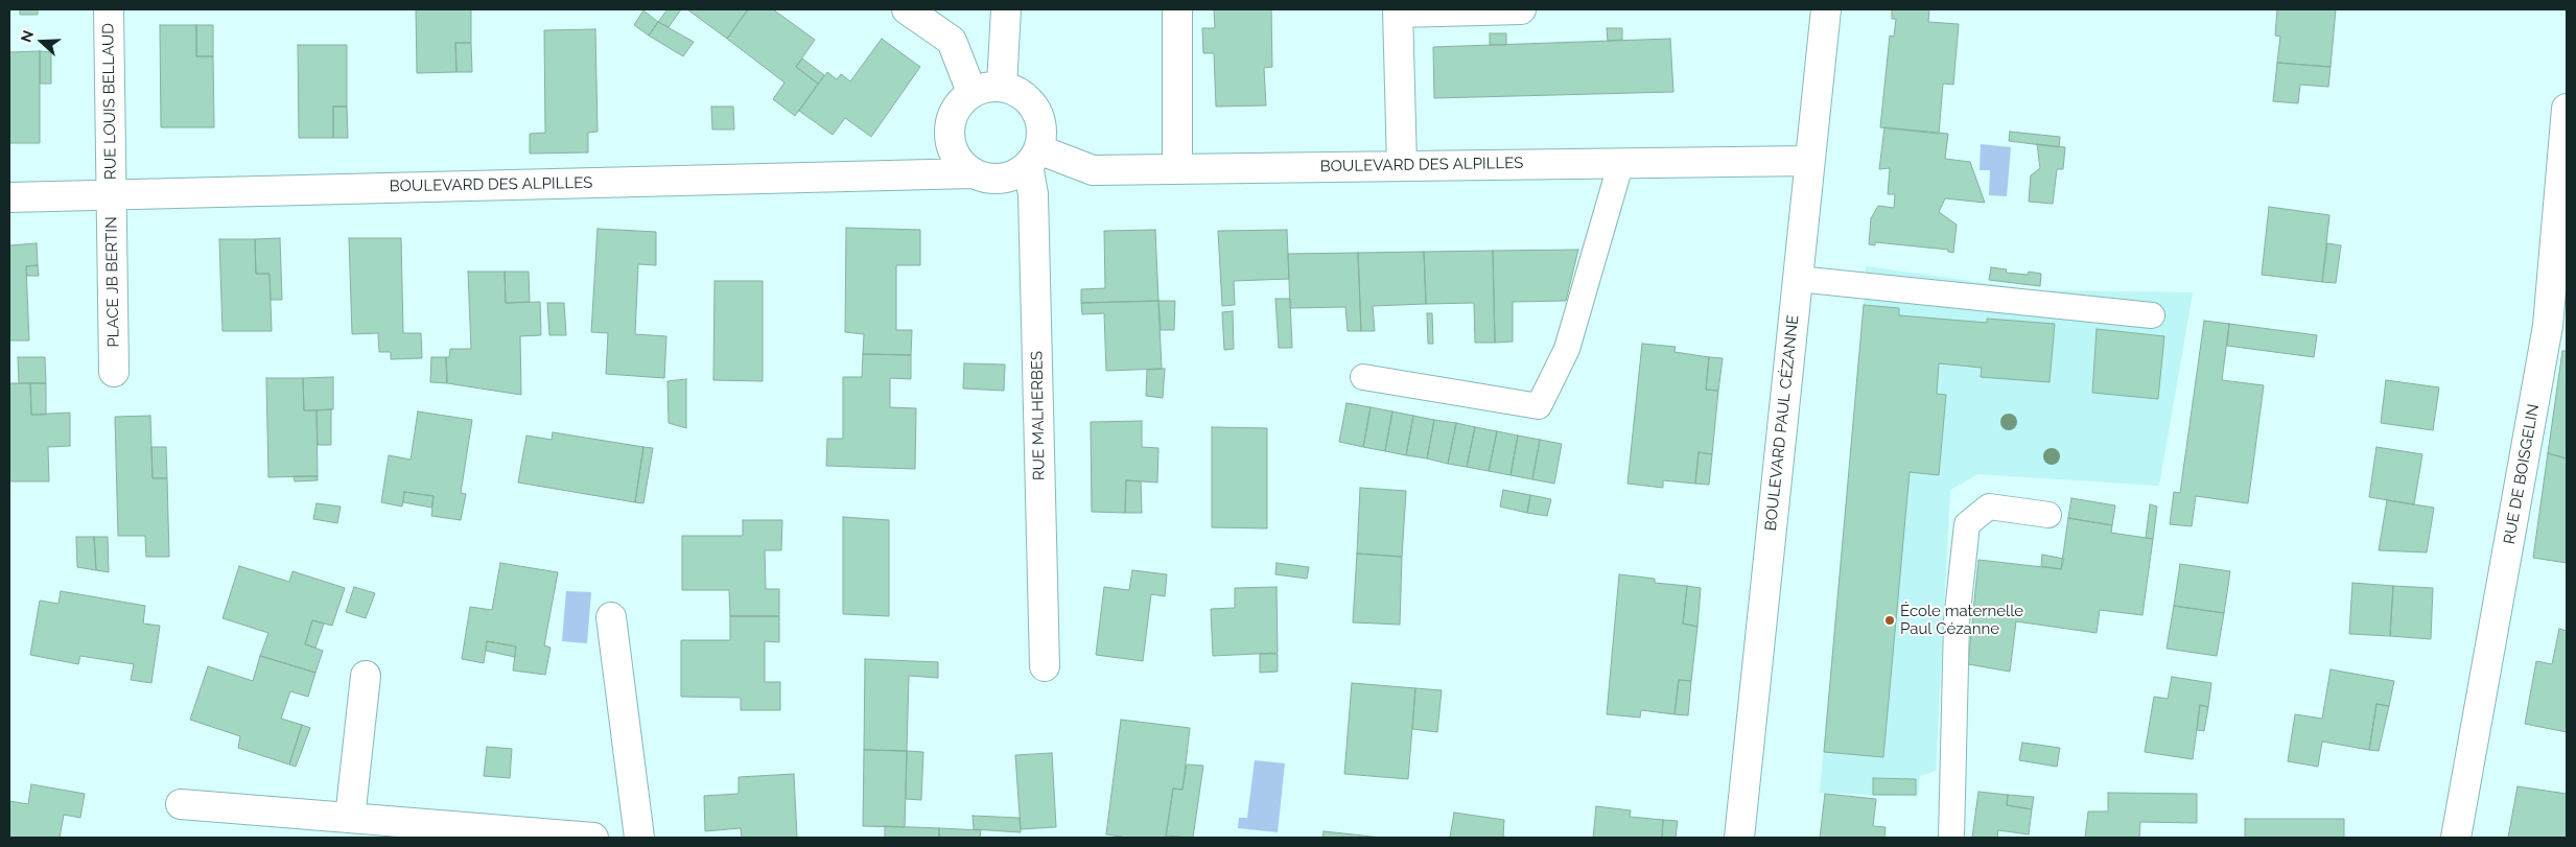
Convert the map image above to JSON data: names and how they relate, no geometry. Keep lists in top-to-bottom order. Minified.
{"streets":{"street":["RUE LOUIS BELLAUD","BOULEVARD DES ALPILLES","PLACE JB BERTIN","RUE MALHERBES","BOULEVARD PAUL CÉZANNE","RUE DE BOISGELIN"]},"crossings":[["RUE LOUIS BELLAUD","BOULEVARD DES ALPILLES"],["RUE LOUIS BELLAUD","PLACE JB BERTIN"],["BOULEVARD DES ALPILLES","PLACE JB BERTIN"],["BOULEVARD DES ALPILLES","RUE MALHERBES"],["BOULEVARD DES ALPILLES","BOULEVARD PAUL CÉZANNE"]],"places":["École maternelle Paul Cézanne"],"north":"left"}
